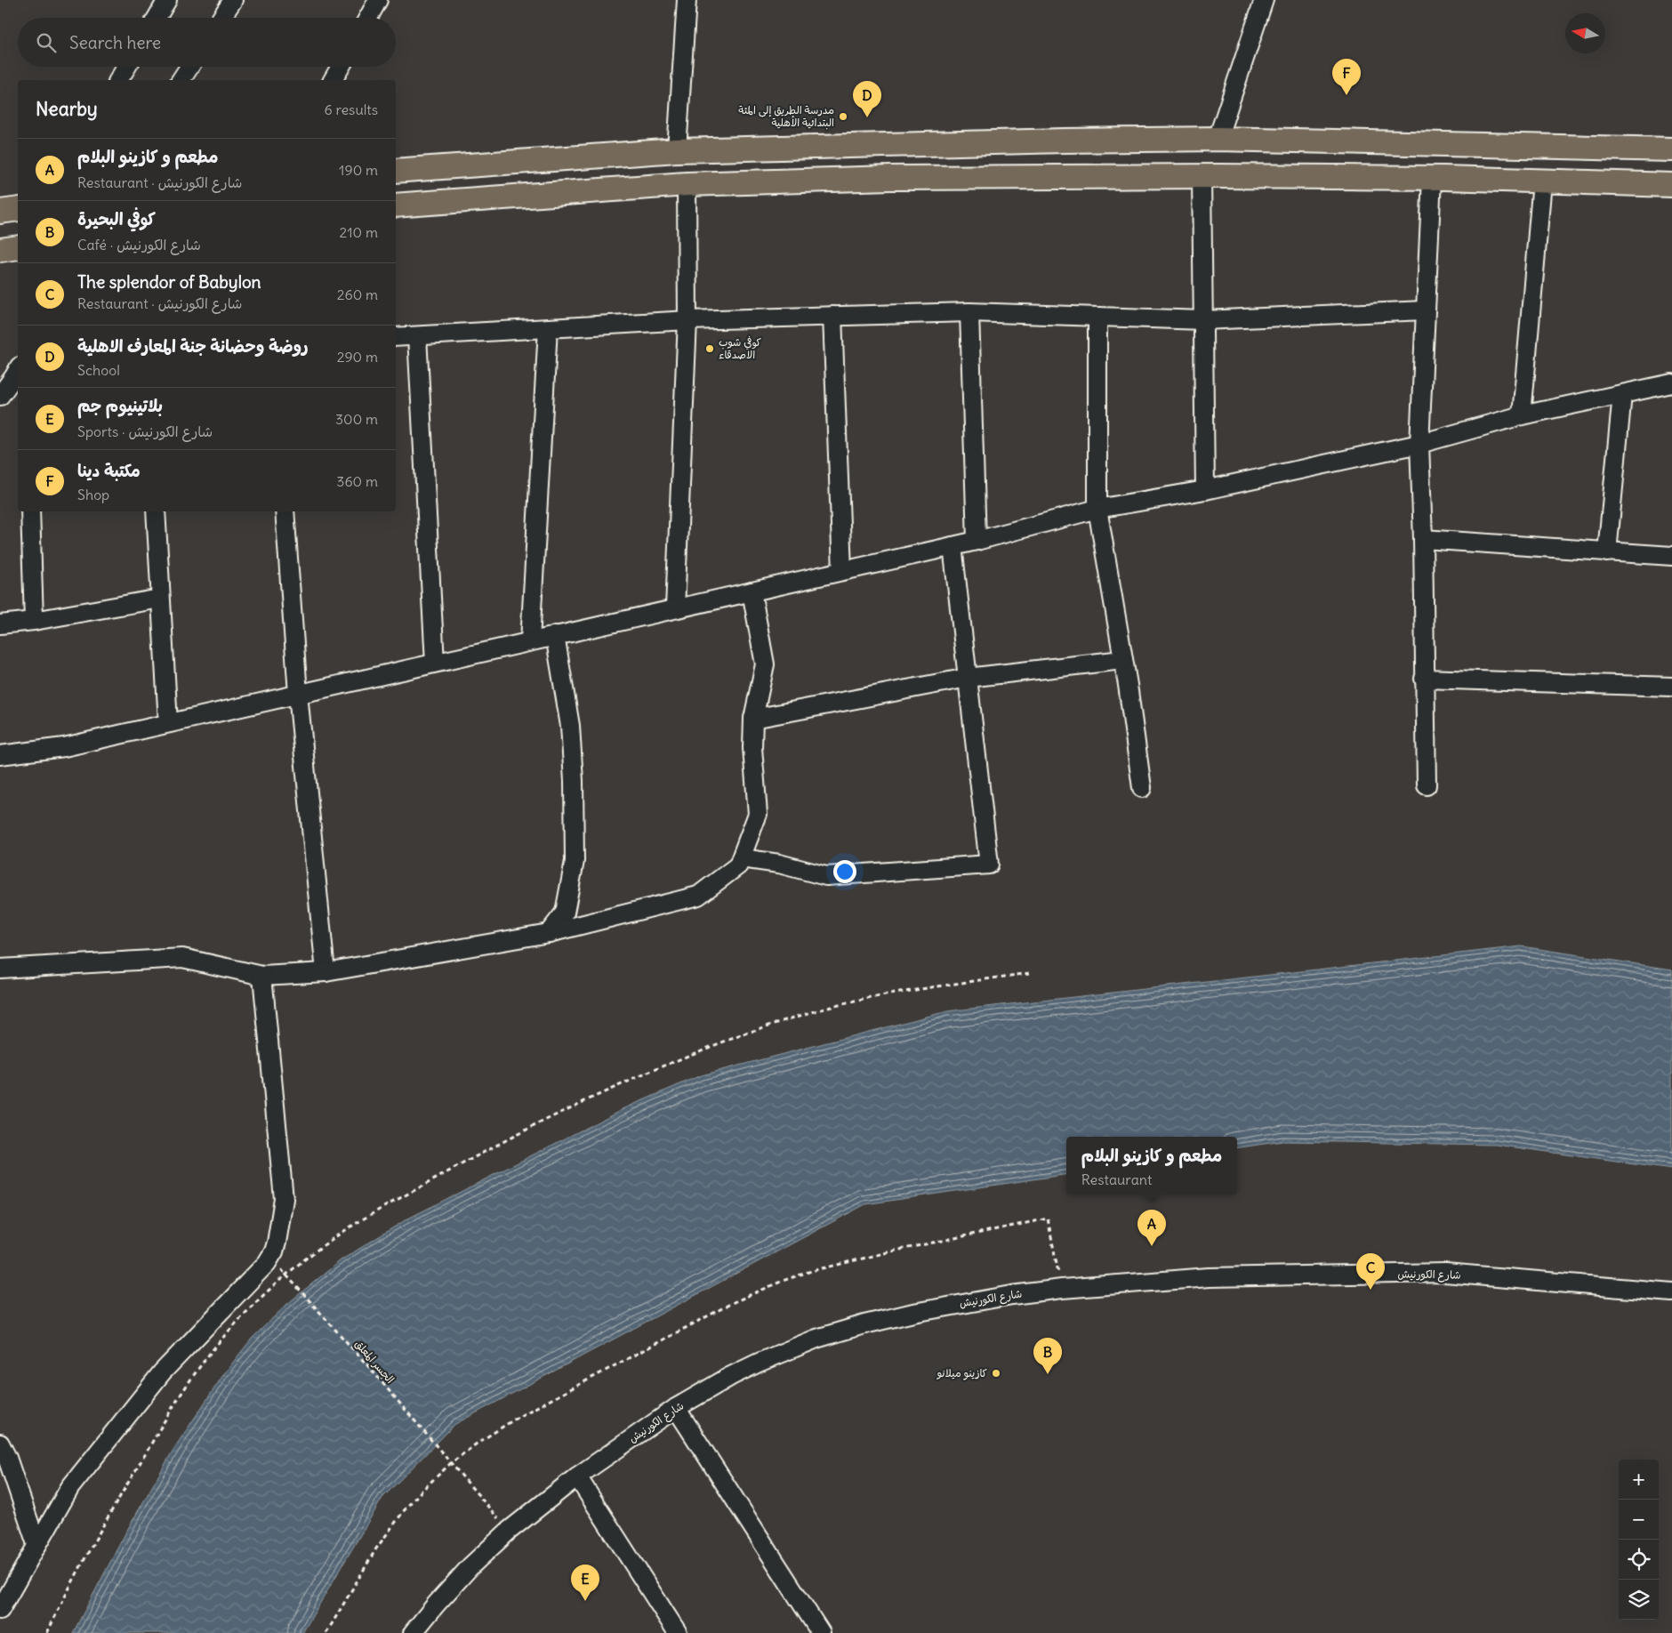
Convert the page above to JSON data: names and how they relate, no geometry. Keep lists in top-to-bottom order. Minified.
{"streets":{"street":["شارع الكورنيش"],"path":["الجسر المعلق"]},"crossings":[["شارع الكورنيش","الجسر المعلق"]],"places":["مدرسة الطريق إلى المئة البتدائية الأهلية","كوفي شوب الاصدقاء","كازينو ميلانو"],"north":"left","page":{"search":"Search here","pins":["F","D","A","C","B","E"],"heading":["Nearby","6 results"],"list":[{"mark":"A","name":"مطعم و كازينو البلام","note":"Restaurant · شارع الكورنيش","value":"190 m"},{"mark":"B","name":"كوفي البحيرة","note":"Café · شارع الكورنيش","value":"210 m"},{"mark":"C","name":"The splendor of Babylon","note":"Restaurant · شارع الكورنيش","value":"260 m"},{"mark":"D","name":"روضة وحضانة جنة المعارف الاهلية","note":"School","value":"290 m"},{"mark":"E","name":"بلاتينيوم جم","note":"Sports · شارع الكورنيش","value":"300 m"},{"mark":"F","name":"مكتبة دينا","note":"Shop","value":"360 m"}],"popup":["مطعم و كازينو البلام","Restaurant"],"map_buttons":["+","−"]}}
